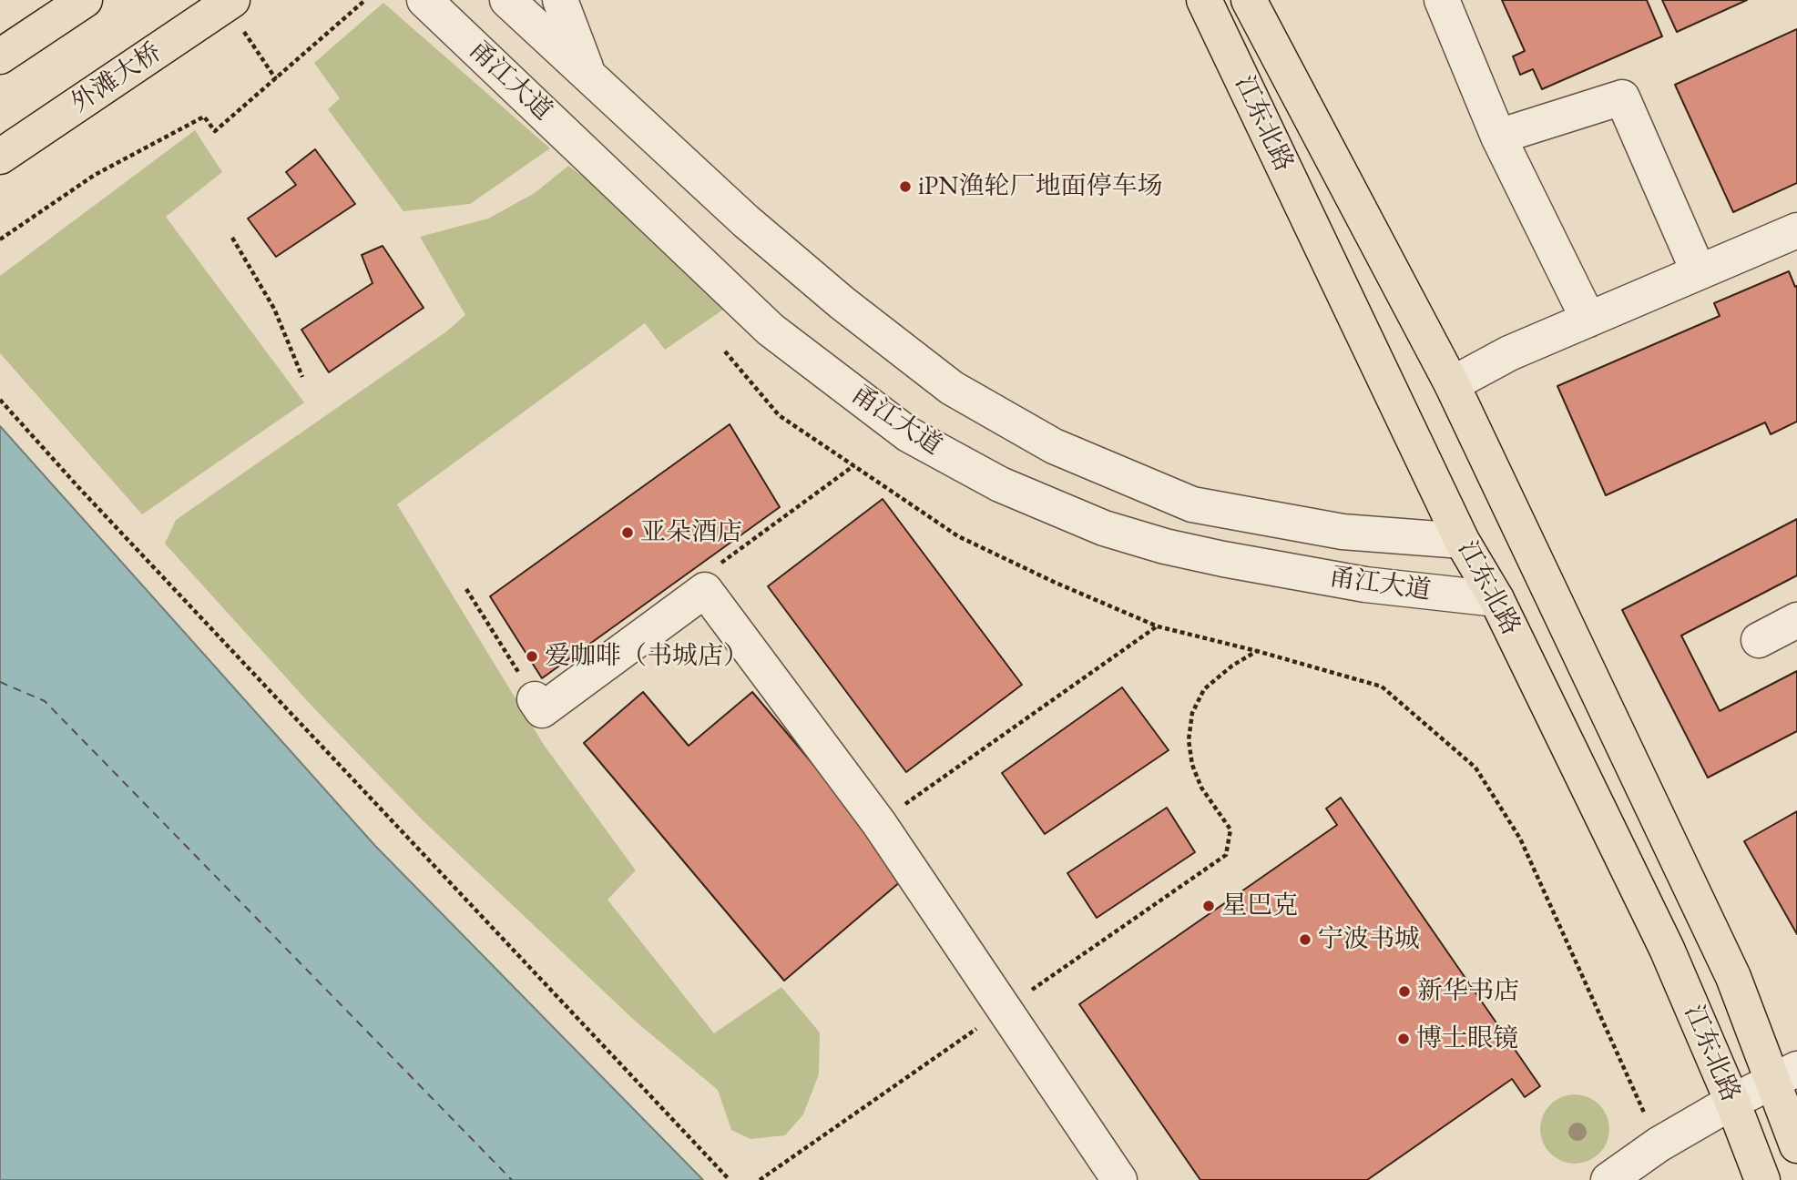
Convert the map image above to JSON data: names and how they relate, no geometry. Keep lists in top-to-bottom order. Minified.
{"streets":{"main road":["外滩大桥","江东北路"],"street":["甬江大道"]},"crossings":[["甬江大道","江东北路"]],"places":["iPN渔轮厂地面停车场","亚朵酒店","爱咖啡（书城店）","星巴克","宁波书城","新华书店","博士眼镜"]}
